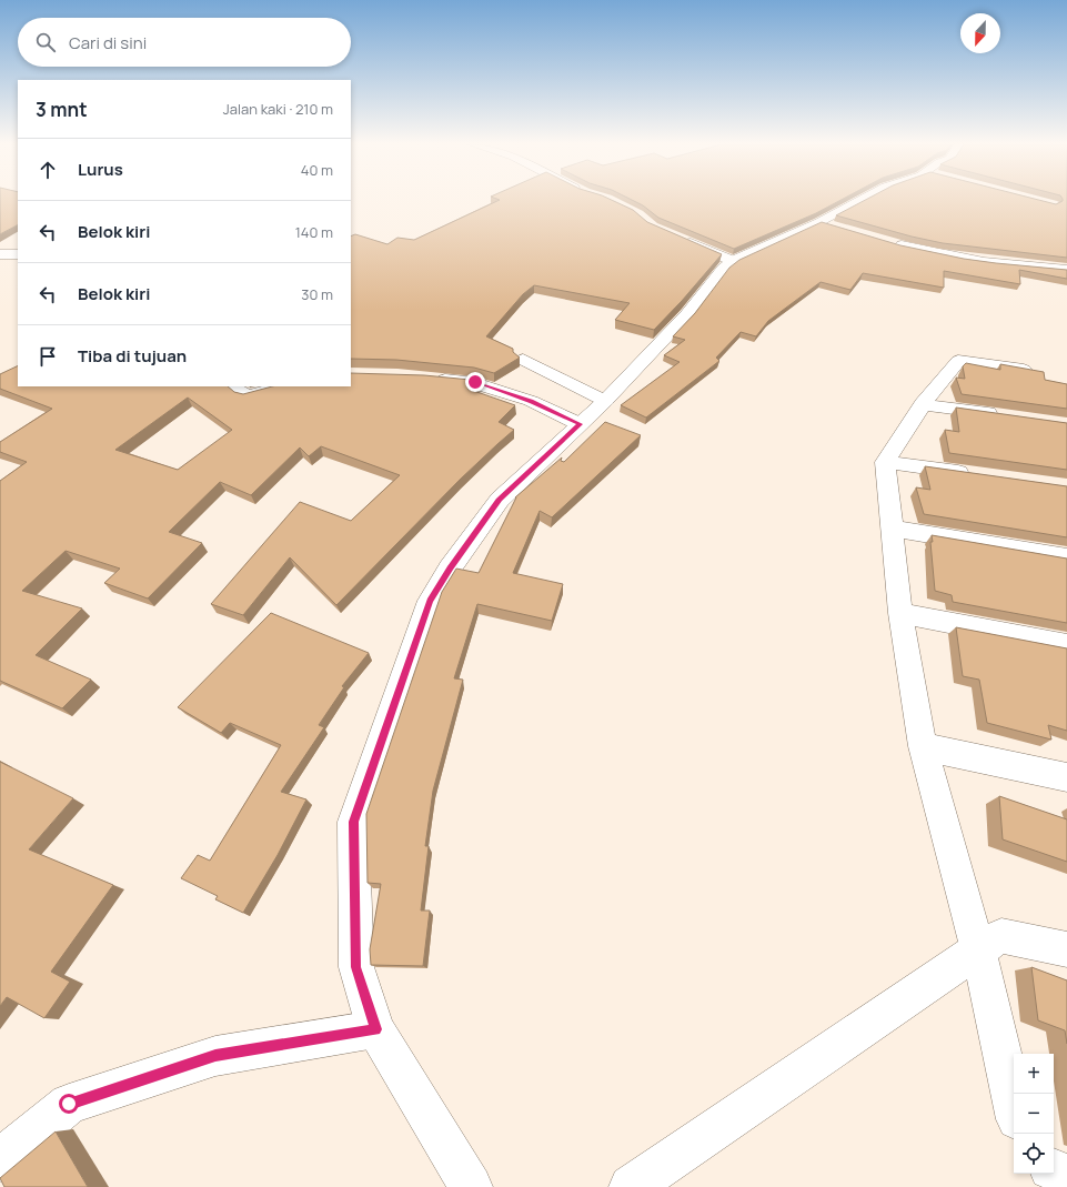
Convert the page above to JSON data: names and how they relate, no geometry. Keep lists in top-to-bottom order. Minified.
{"north":"bottom","page":{"search":"Cari di sini","heading":["3 mnt","Jalan kaki · 210 m"],"list":[["Lurus","40 m"],["Belok kiri","140 m"],["Belok kiri","30 m"],"Tiba di tujuan"],"map_buttons":["+","−"]}}
